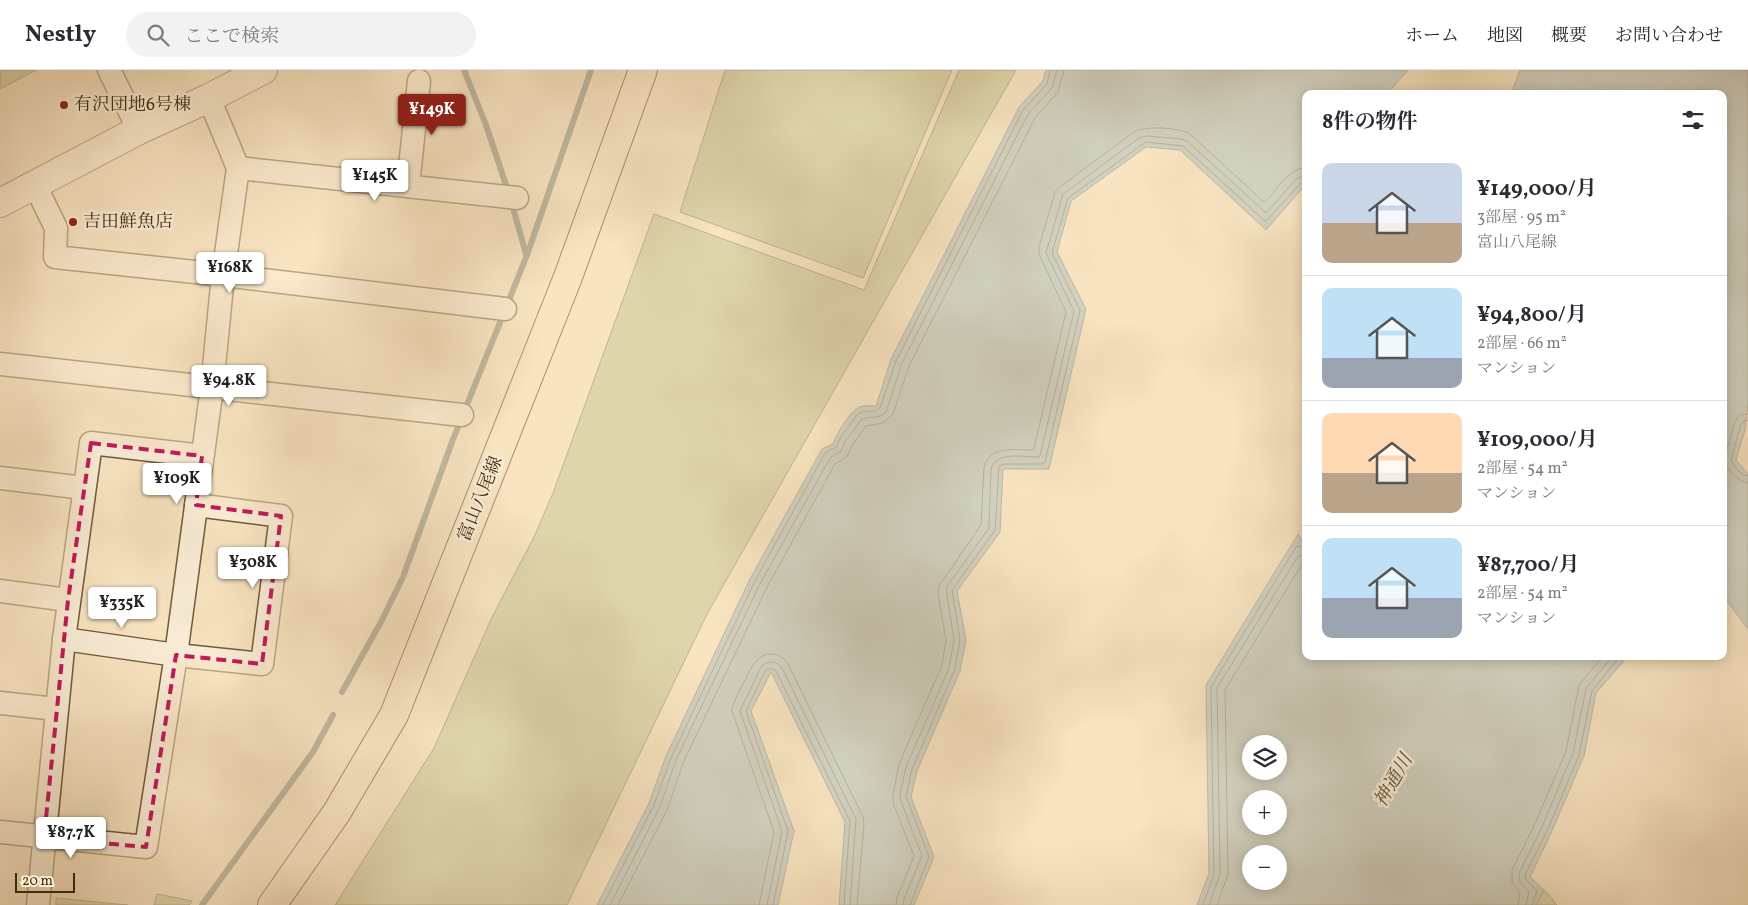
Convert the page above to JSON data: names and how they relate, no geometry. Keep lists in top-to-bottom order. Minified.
{"streets":{"main road":["富山八尾線"]},"water":["神通川"],"places":["有沢団地6号棟","吉田鮮魚店"],"scale_bar":"20 m","page":{"header":"Nestly","search":"ここで検索","nav":["ホーム","地図","概要","お問い合わせ"],"heading":"8件の物件","price":["¥149K","¥145K","¥168K","¥94.8K","¥109K","¥308K","¥335K","¥87.7K"],"list":[{"name":"¥149,000/月","note":"3部屋 · 95 m² · 富山八尾線"},{"name":"¥94,800/月","note":"2部屋 · 66 m² · マンション"},{"name":"¥109,000/月","note":"2部屋 · 54 m² · マンション"},{"name":"¥87,700/月","note":"2部屋 · 54 m² · マンション"}],"map_buttons":["+","−"],"scale":"20 m"}}
